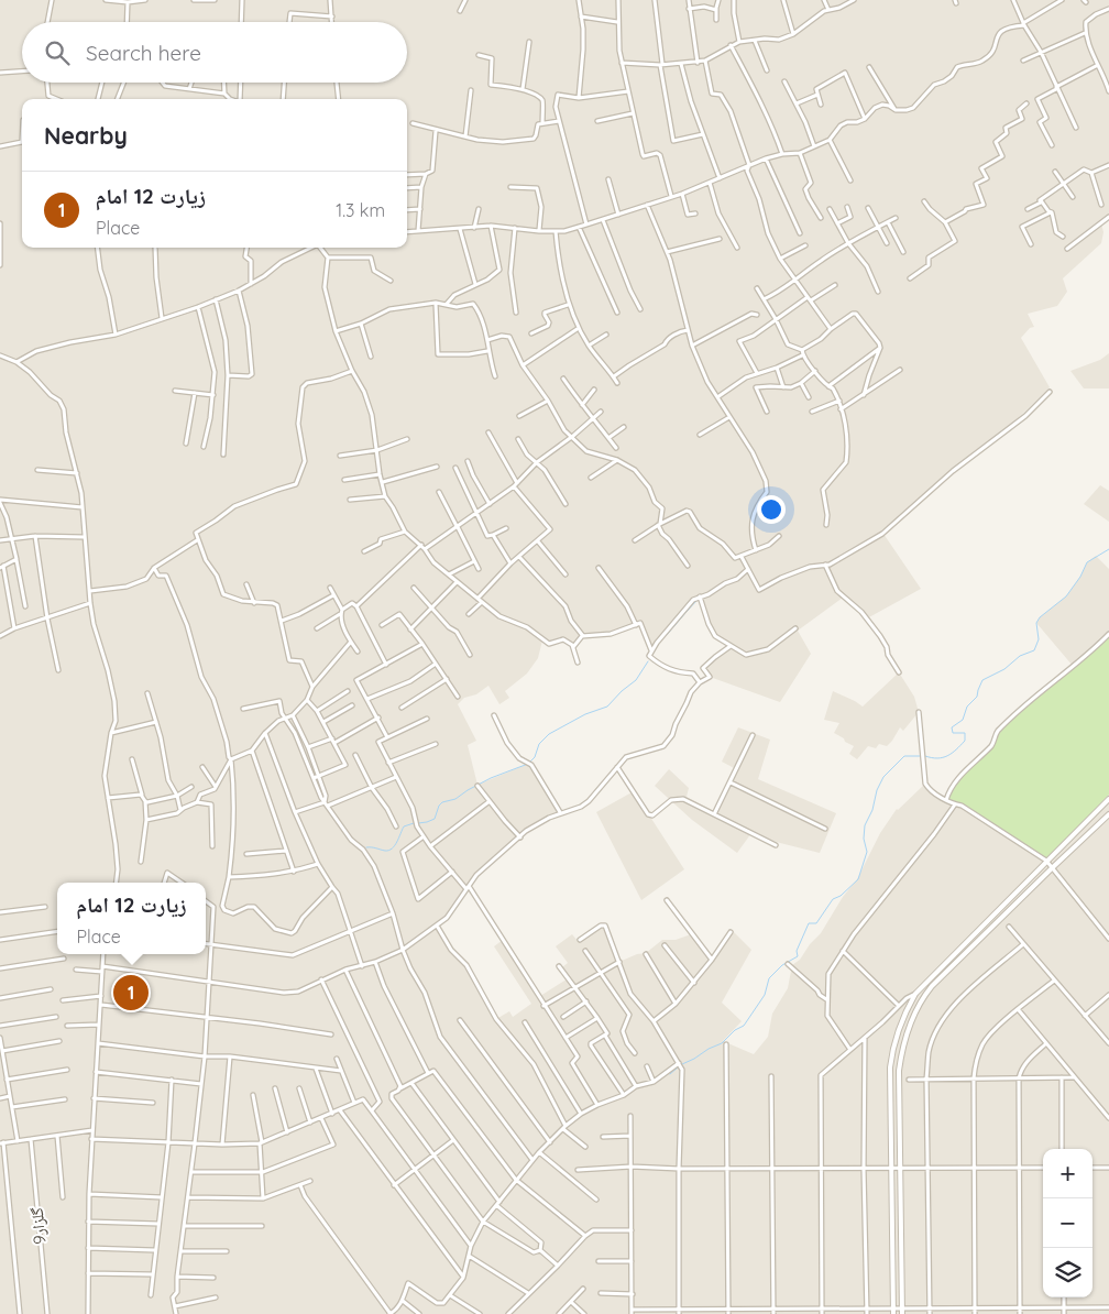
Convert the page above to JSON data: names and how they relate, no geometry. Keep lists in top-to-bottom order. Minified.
{"streets":{"street":["گلزار9"]},"page":{"search":"Search here","heading":"Nearby","list":[{"mark":"1","name":"زیارت 12 امام","note":"Place","value":"1.3 km"}],"popup":["زیارت 12 امام","Place"],"pins":"1","map_buttons":["+","−"]}}
